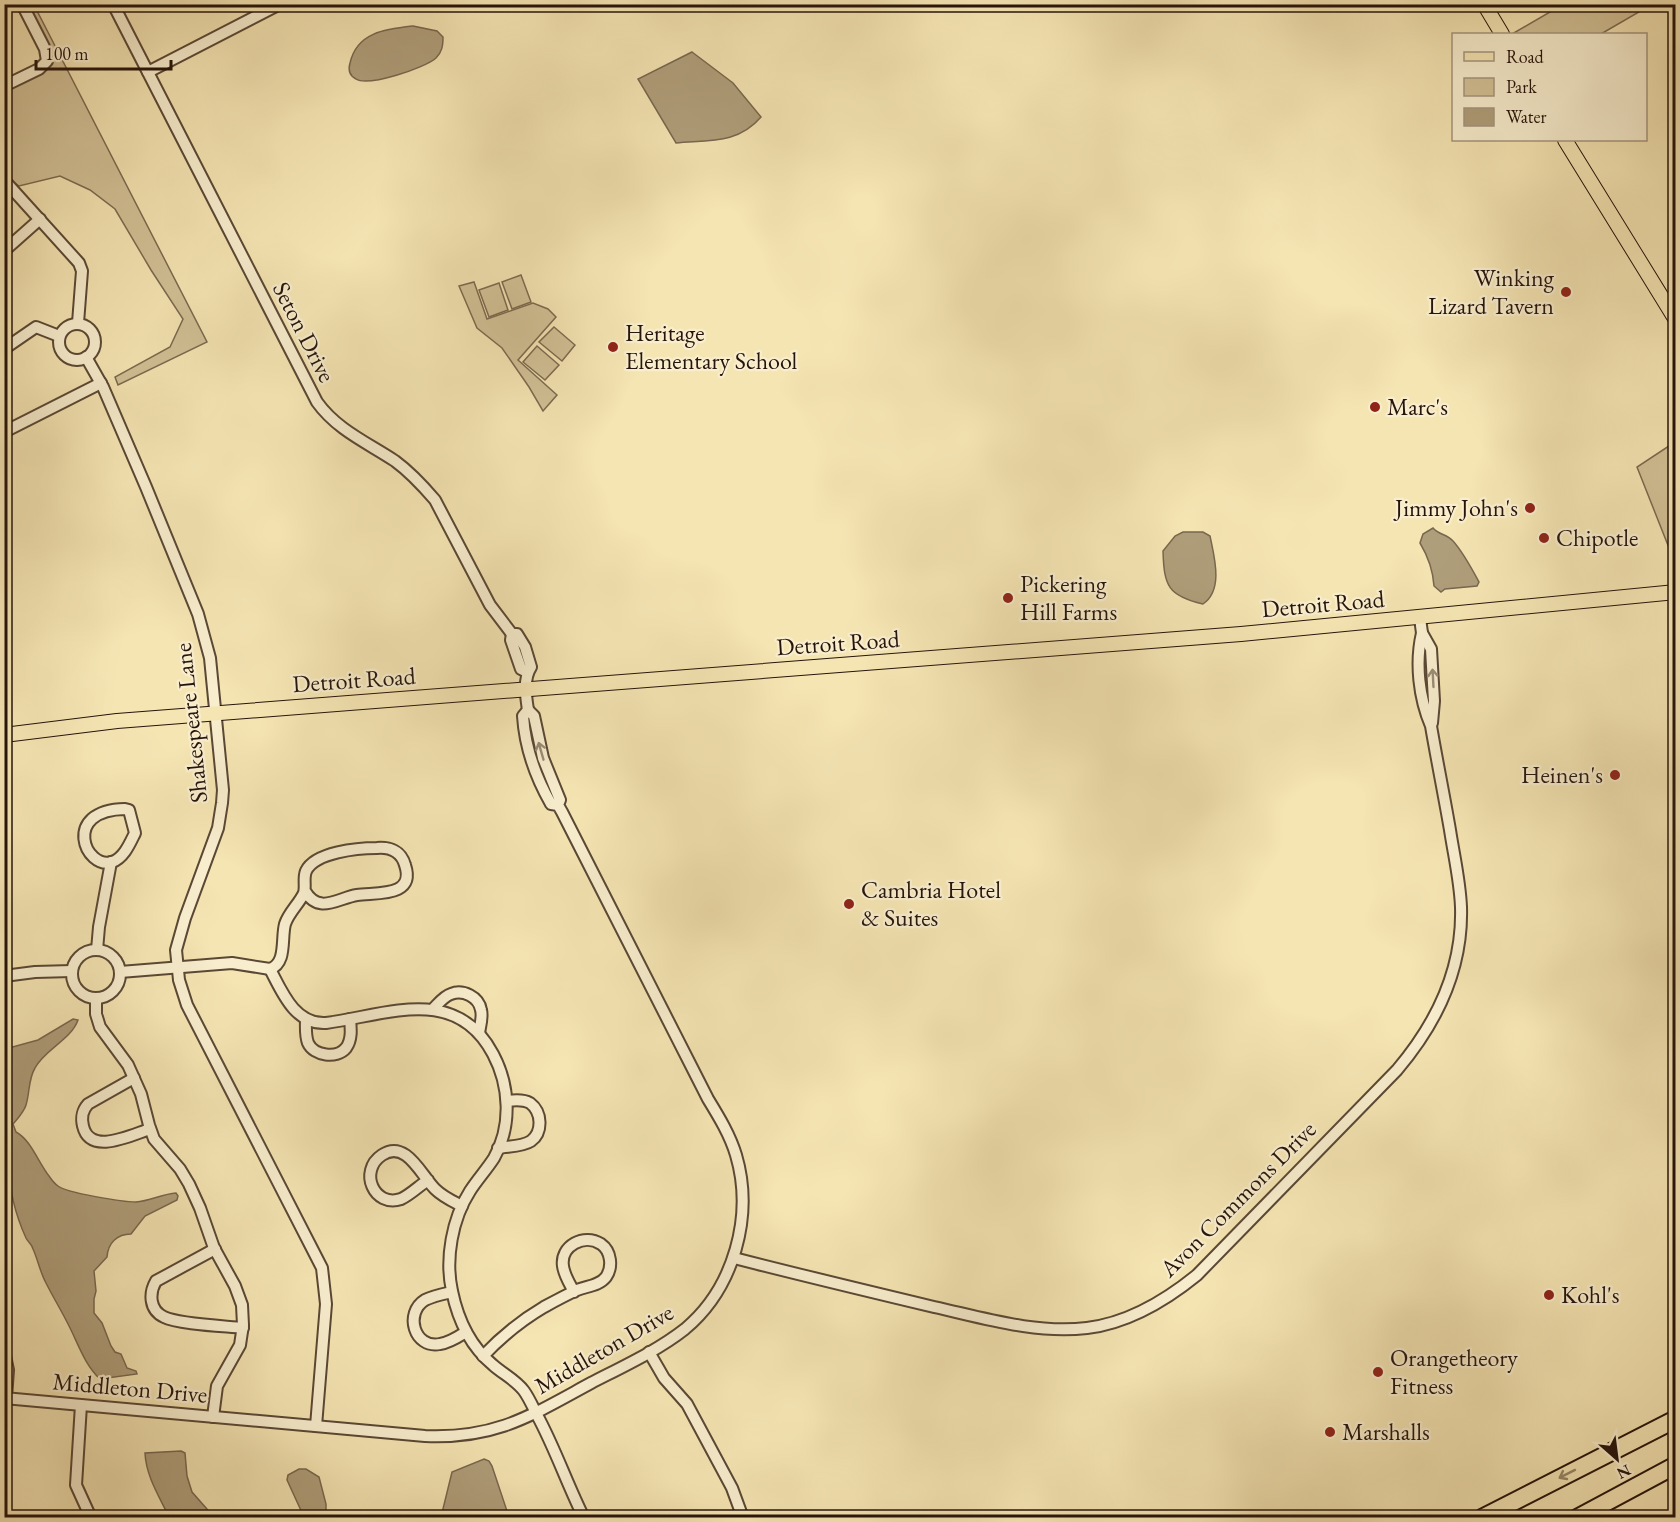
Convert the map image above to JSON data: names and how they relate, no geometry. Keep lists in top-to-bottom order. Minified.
{"streets":{"main road":["Detroit Road"],"street":["Seton Drive","Shakespeare Lane","Avon Commons Drive","Middleton Drive"]},"crossings":[["Seton Drive","Detroit Road"],["Seton Drive","Middleton Drive"],["Detroit Road","Shakespeare Lane"],["Detroit Road","Avon Commons Drive"],["Detroit Road","Middleton Drive"],["Shakespeare Lane","Middleton Drive"],["Avon Commons Drive","Middleton Drive"]],"places":["Winking Lizard Tavern","Heritage Elementary School","Marc's","Jimmy John's","Chipotle","Pickering Hill Farms","Heinen's","Cambria Hotel & Suites","Kohl's","Orangetheory Fitness","Marshalls"],"legend":["Road","Park","Water"],"scale_bar":"100 m","north":"bottom right"}
